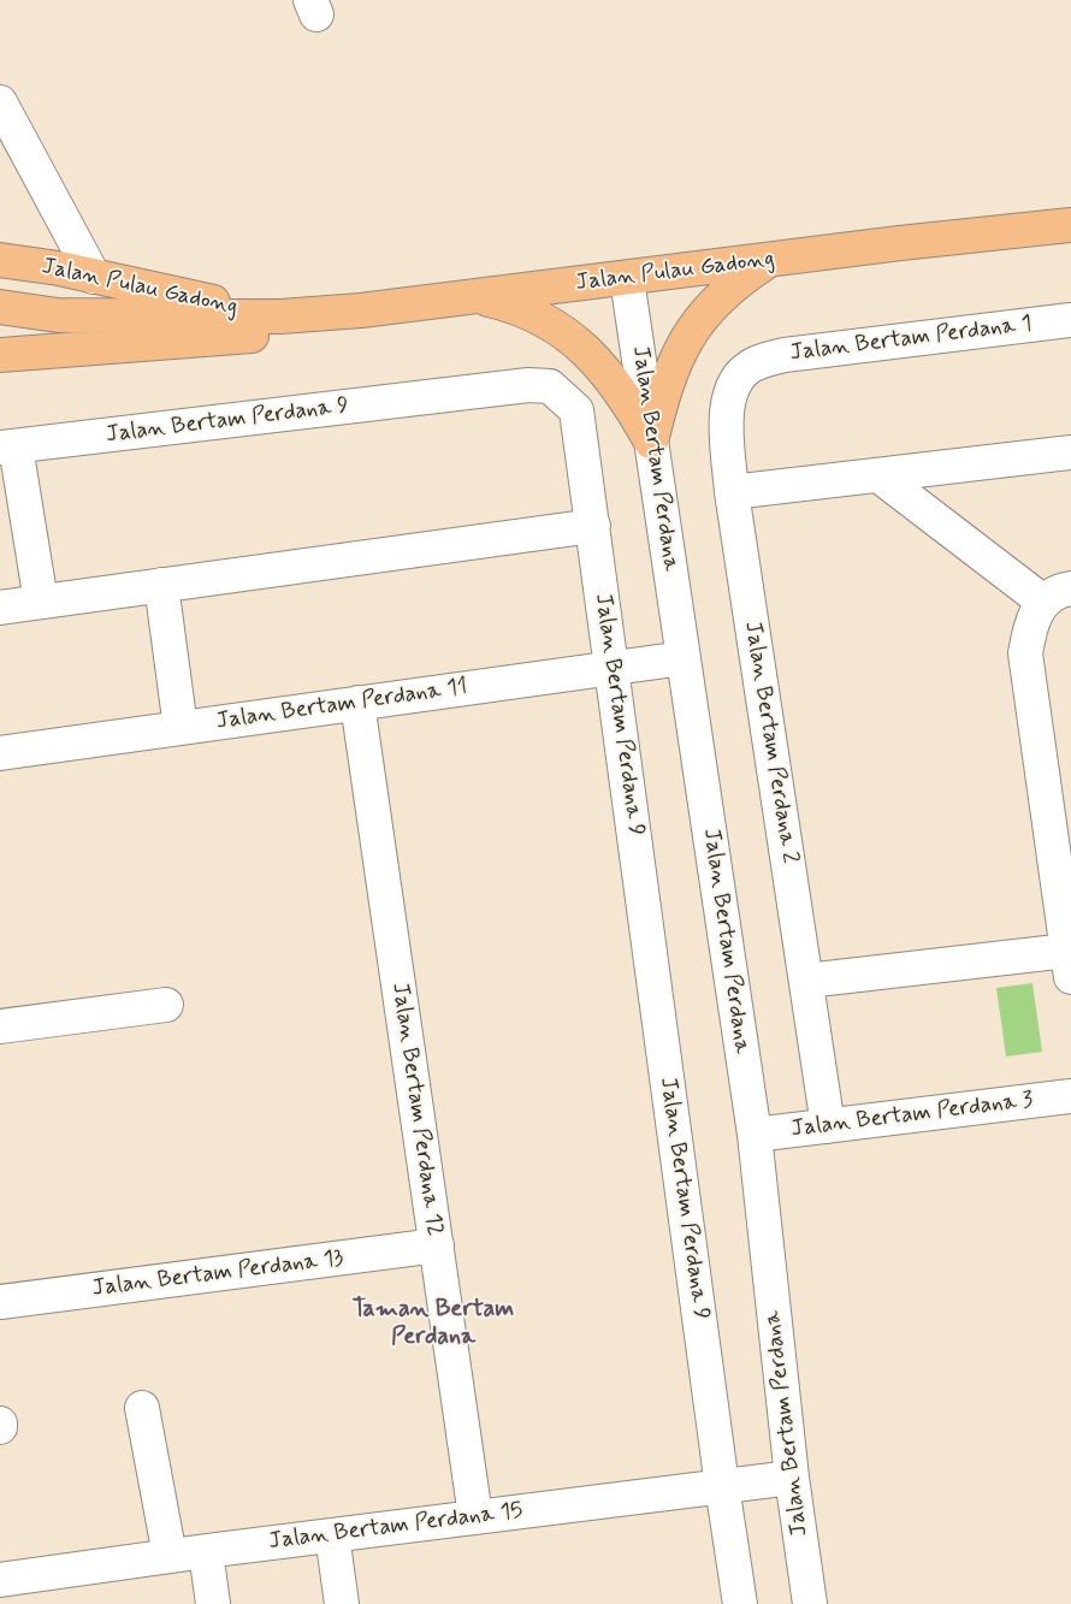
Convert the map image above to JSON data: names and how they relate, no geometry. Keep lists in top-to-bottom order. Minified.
{"streets":{"main road":["Jalan Pulau Gadong"],"street":["Jalan Bertam Perdana 1","Jalan Bertam Perdana 9","Jalan Bertam Perdana","Jalan Bertam Perdana 11","Jalan Bertam Perdana 2","Jalan Bertam Perdana 12","Jalan Bertam Perdana 3","Jalan Bertam Perdana 13","Jalan Bertam Perdana 15"]},"crossings":[["Jalan Pulau Gadong","Jalan Bertam Perdana"],["Jalan Bertam Perdana 1","Jalan Bertam Perdana 2"],["Jalan Bertam Perdana 9","Jalan Bertam Perdana 11"],["Jalan Bertam Perdana 9","Jalan Bertam Perdana 15"],["Jalan Bertam Perdana","Jalan Bertam Perdana 11"],["Jalan Bertam Perdana","Jalan Bertam Perdana 3"],["Jalan Bertam Perdana","Jalan Bertam Perdana 15"],["Jalan Bertam Perdana 11","Jalan Bertam Perdana 12"],["Jalan Bertam Perdana 2","Jalan Bertam Perdana 3"],["Jalan Bertam Perdana 12","Jalan Bertam Perdana 13"],["Jalan Bertam Perdana 12","Jalan Bertam Perdana 15"]],"districts":["Taman Bertam Perdana"]}
